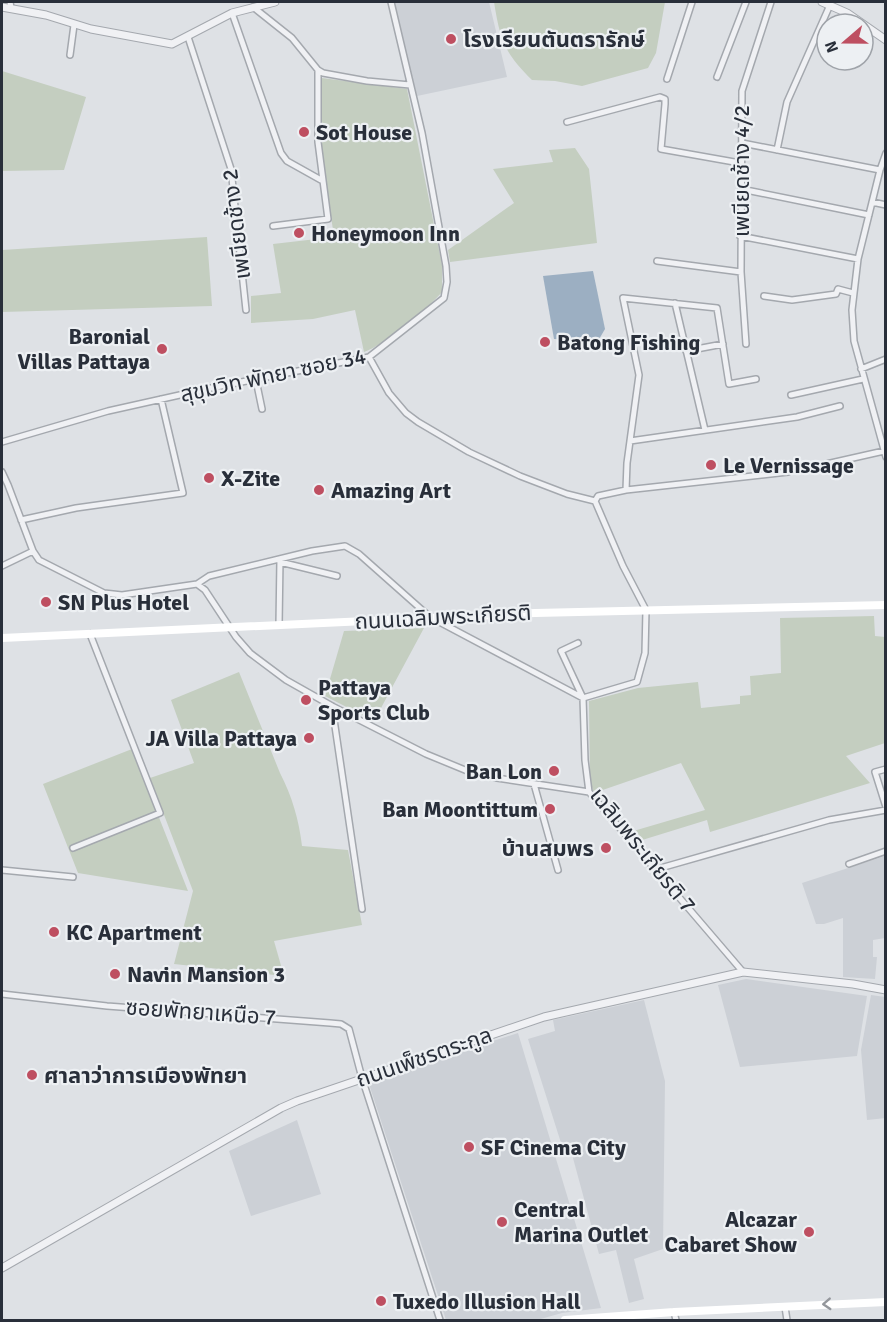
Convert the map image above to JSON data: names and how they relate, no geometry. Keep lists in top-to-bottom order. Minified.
{"streets":{"main road":["ถนนเฉลิมพระเกียรติ"],"street":["เพนียดช้าง 4/2","เพนียดช้าง 2","สุขุมวิท พัทยา ซอย 34","เฉลิมพระเกียรติ 7","ซอยพัทยาเหนือ 7","ถนนเพ็ชรตระกูล"]},"crossings":[["เฉลิมพระเกียรติ 7","ถนนเพ็ชรตระกูล"],["ซอยพัทยาเหนือ 7","ถนนเพ็ชรตระกูล"]],"places":["โรงเรียนตันตรารักษ์","Sot House","Honeymoon Inn","Batong Fishing","Baronial Villas Pattaya","Le Vernissage","X-Zite","Amazing Art","SN Plus Hotel","Pattaya Sports Club","JA Villa Pattaya","Ban Lon","Ban Moontittum","บ้านสมพร","KC Apartment","Navin Mansion 3","ศาลาว่าการเมืองพัทยา","SF Cinema City","Central Marina Outlet","Alcazar Cabaret Show","Tuxedo Illusion Hall"],"north":"left"}
